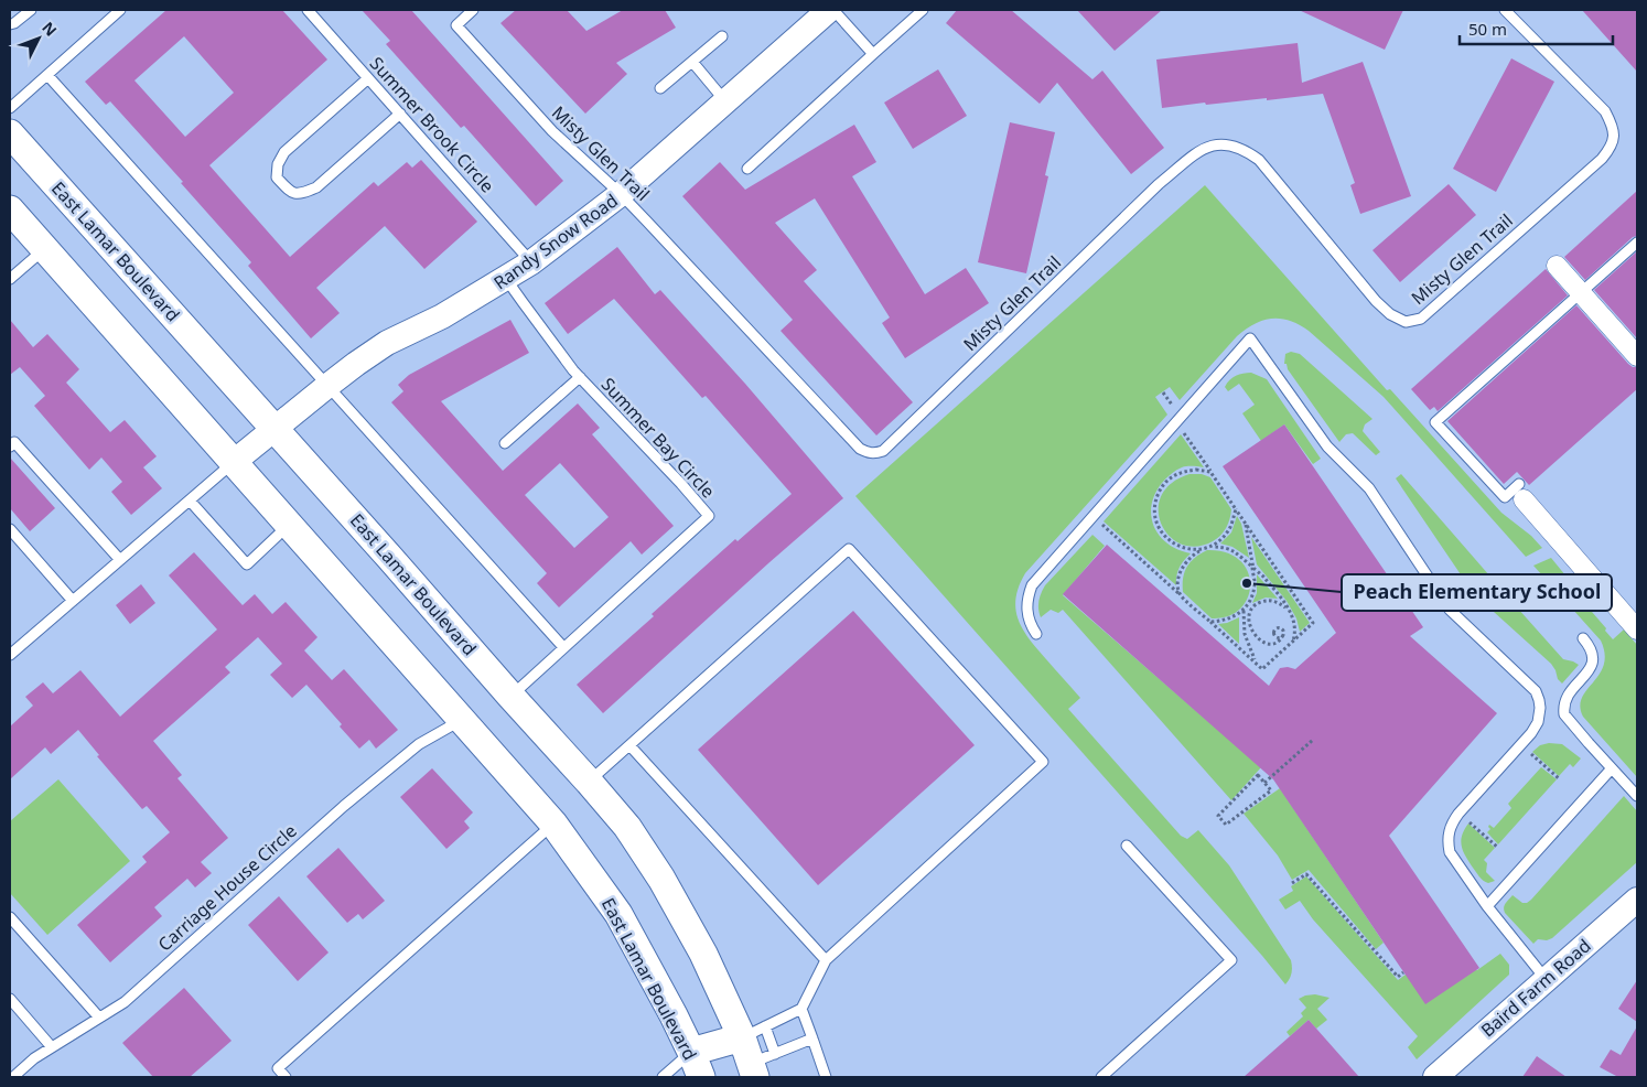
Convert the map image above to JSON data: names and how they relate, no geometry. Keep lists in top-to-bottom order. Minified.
{"streets":{"main road":["East Lamar Boulevard"],"street":["Randy Snow Road","Baird Farm Road"],"lane":["Summer Brook Circle","Misty Glen Trail","Summer Bay Circle","Carriage House Circle"]},"crossings":[["Summer Brook Circle","Randy Snow Road"],["Misty Glen Trail","Randy Snow Road"],["Randy Snow Road","East Lamar Boulevard"],["Randy Snow Road","Summer Bay Circle"],["East Lamar Boulevard","Summer Bay Circle"],["East Lamar Boulevard","Carriage House Circle"]],"places":["Peach Elementary School"],"scale_bar":"50 m","north":"top right"}
